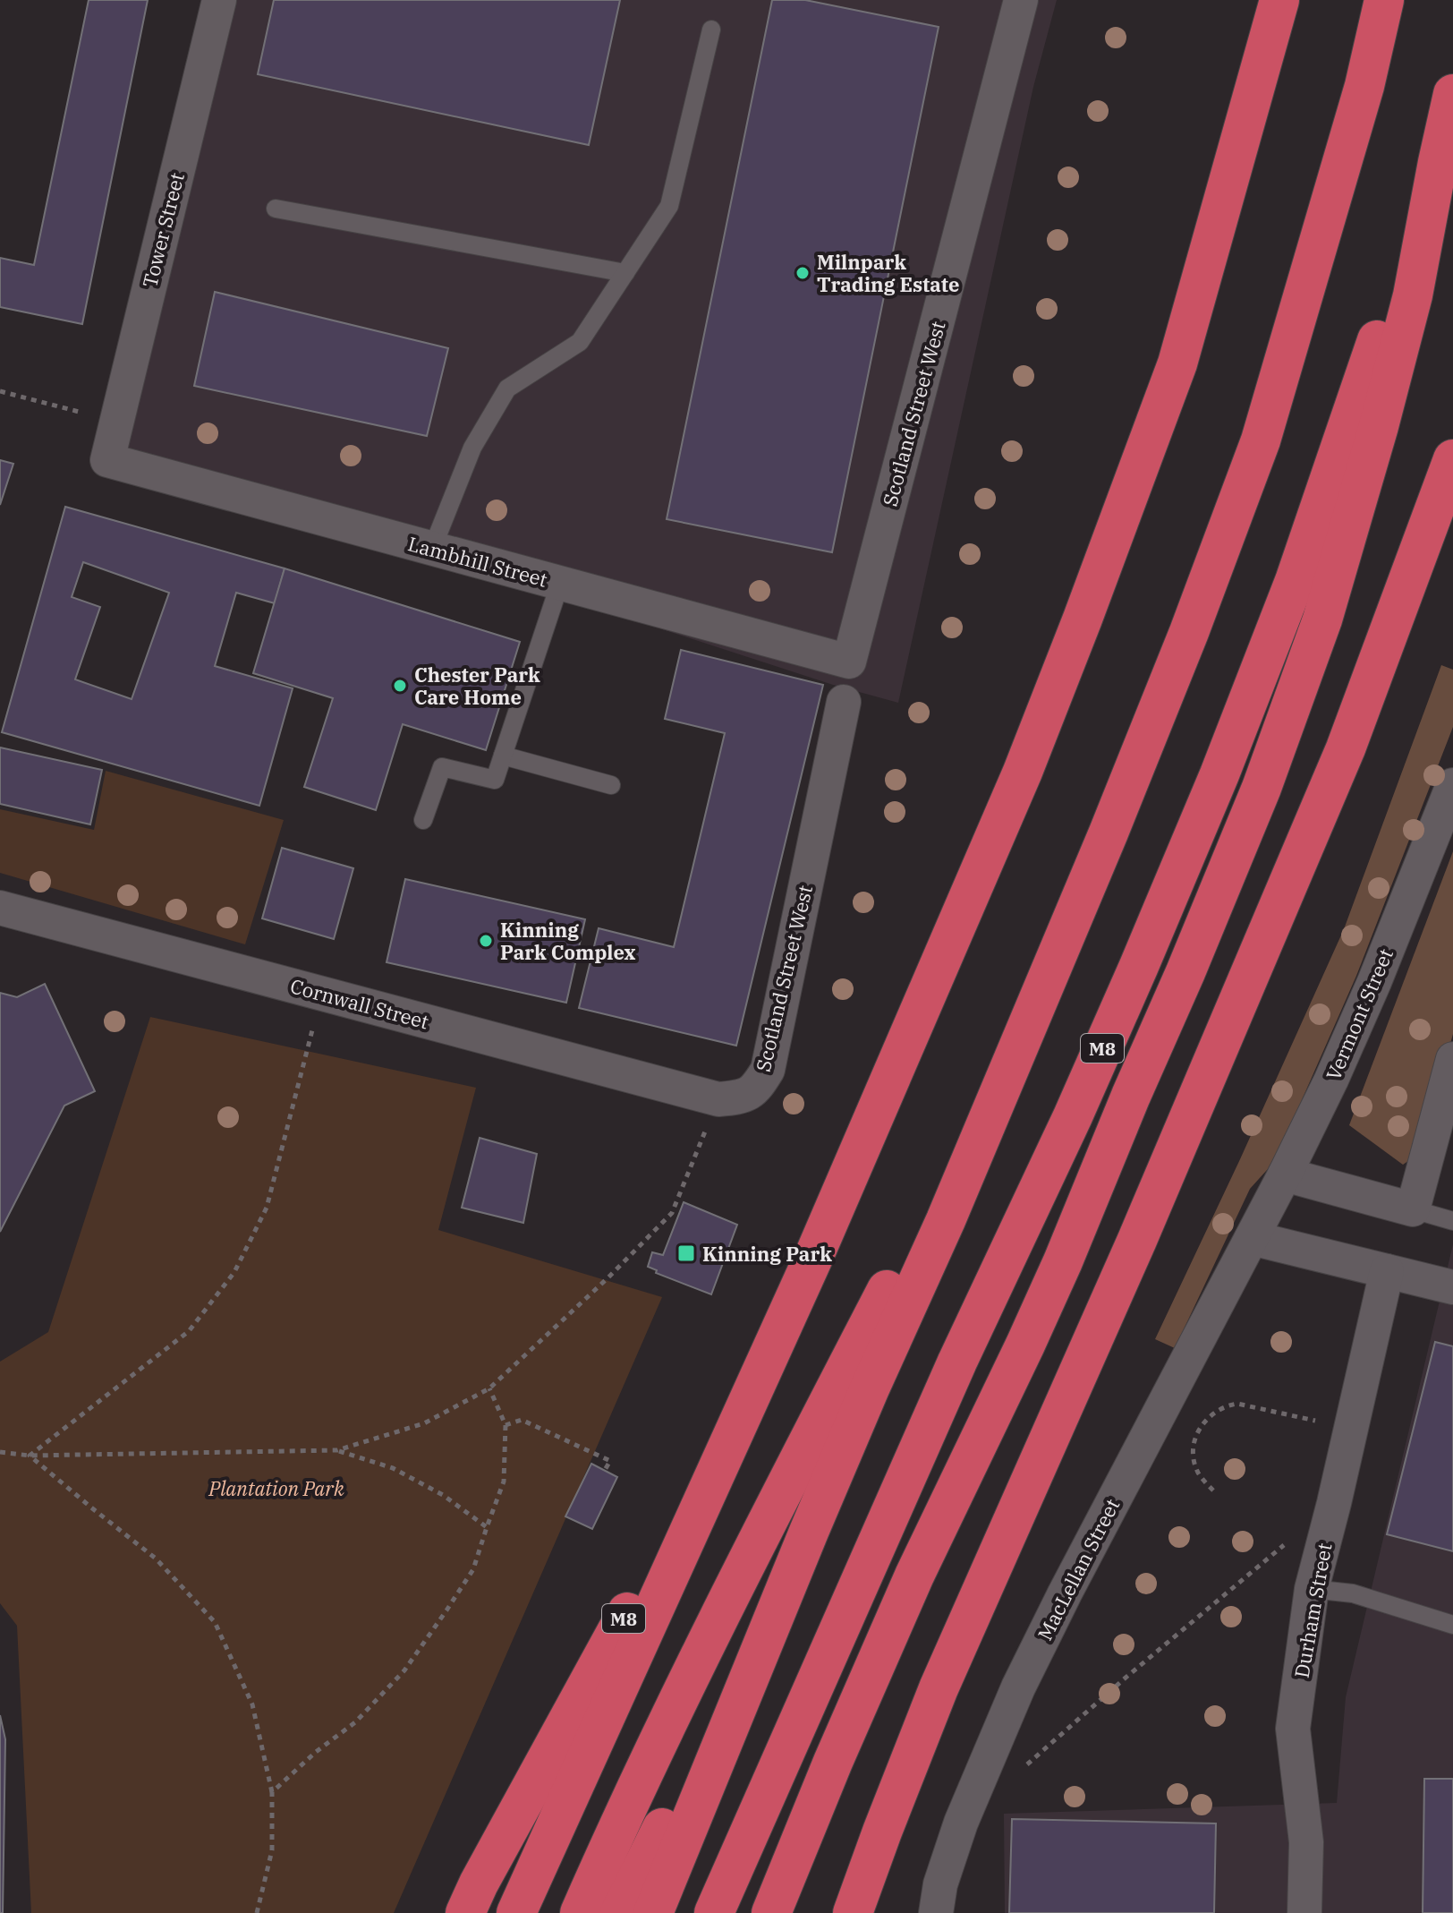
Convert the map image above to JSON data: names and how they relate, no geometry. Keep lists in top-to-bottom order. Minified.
{"streets":{"highway":["M8"],"street":["Tower Street","Scotland Street West","Lambhill Street","Cornwall Street","Vermont Street","MacLellan Street","Durham Street"]},"crossings":[["Tower Street","Lambhill Street"],["Scotland Street West","Lambhill Street"],["Scotland Street West","Cornwall Street"],["Vermont Street","MacLellan Street"]],"parks":["Plantation Park"],"places":{"other":["Milnpark Trading Estate","Chester Park Care Home","Kinning Park Complex"],"transit":["Kinning Park"]}}
